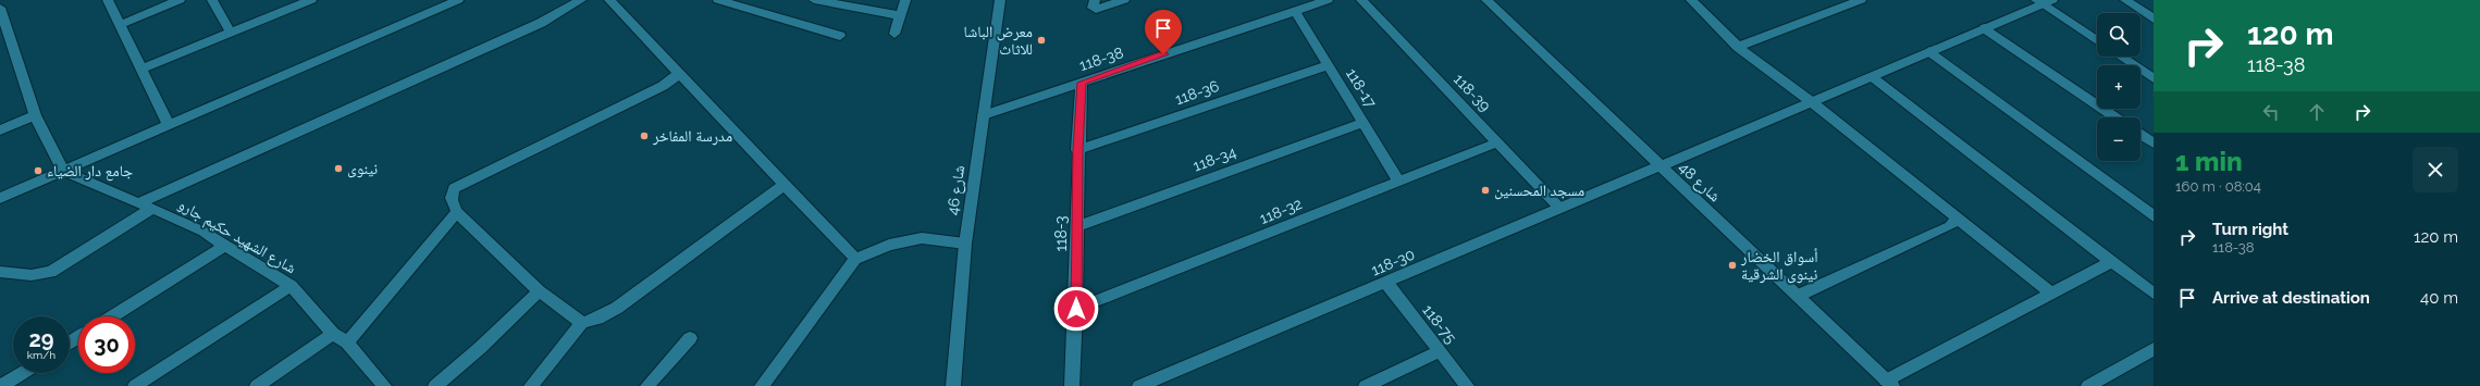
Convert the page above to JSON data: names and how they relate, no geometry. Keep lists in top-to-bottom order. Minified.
{"streets":{"street":["118-38","118-17","118-36","118-39","118-34","شارع 48","شارع 46","118-32","118-3","شارع الشهيد حكيم جارو","118-30","118-75"]},"crossings":[["118-38","118-17"],["118-38","شارع 46"],["118-38","118-3"],["118-17","118-36"],["118-17","118-34"],["118-17","118-32"],["118-36","118-3"],["118-39","118-32"],["118-39","118-30"],["118-34","118-3"],["شارع 48","118-30"],["118-32","118-3"],["118-30","118-75"]],"places":["معرض الباشا للاثاث","مدرسة المفاخر","نينوى","جامع دار الضياء","مسجد المحسنين","أسواق الخضار نينوى الشرقية"],"page":{"turn":["120 m","118-38"],"map_buttons":["+","−"],"heading":["1 min","160 m · 08:04"],"list":[{"name":"Turn right","note":"118-38","value":"120 m"},{"name":"Arrive at destination","value":"40 m"}],"speed":"29 km/h","limit":"30"}}
